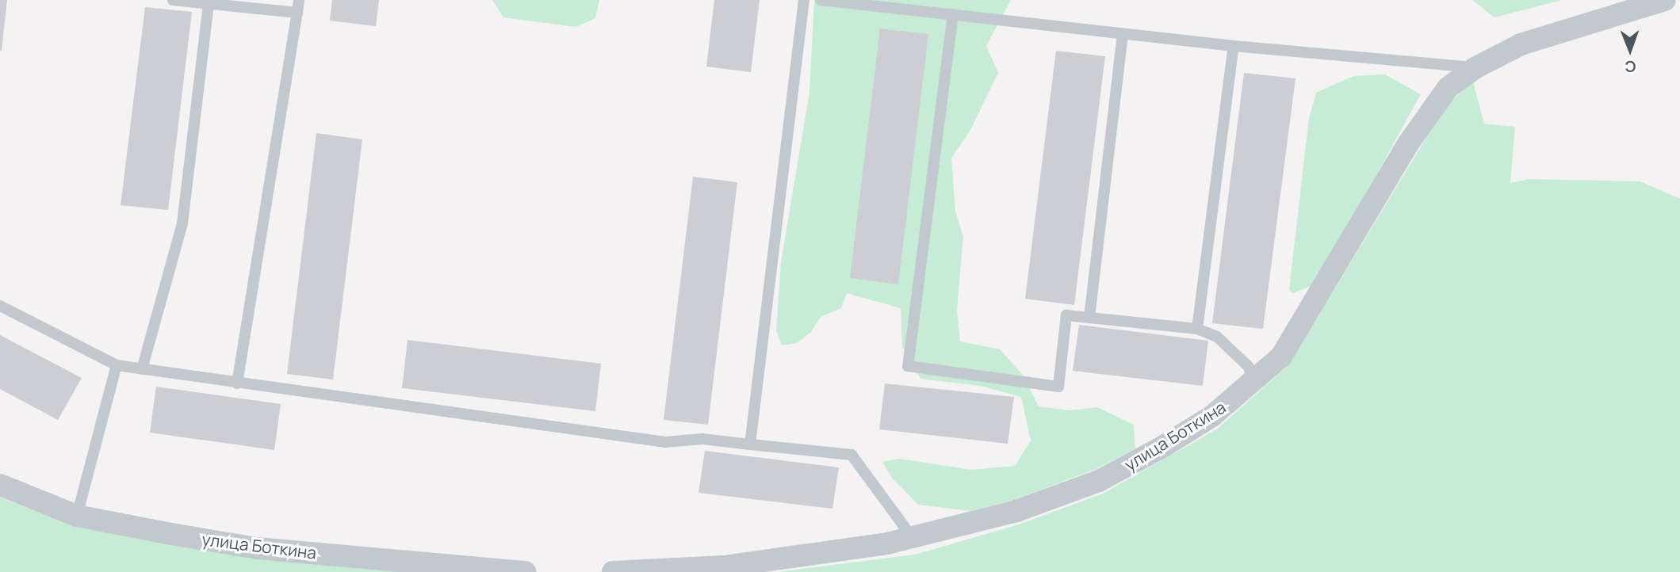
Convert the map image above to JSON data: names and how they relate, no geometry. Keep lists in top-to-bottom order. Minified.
{"streets":{"street":["улица Боткина"]},"north":"bottom"}
